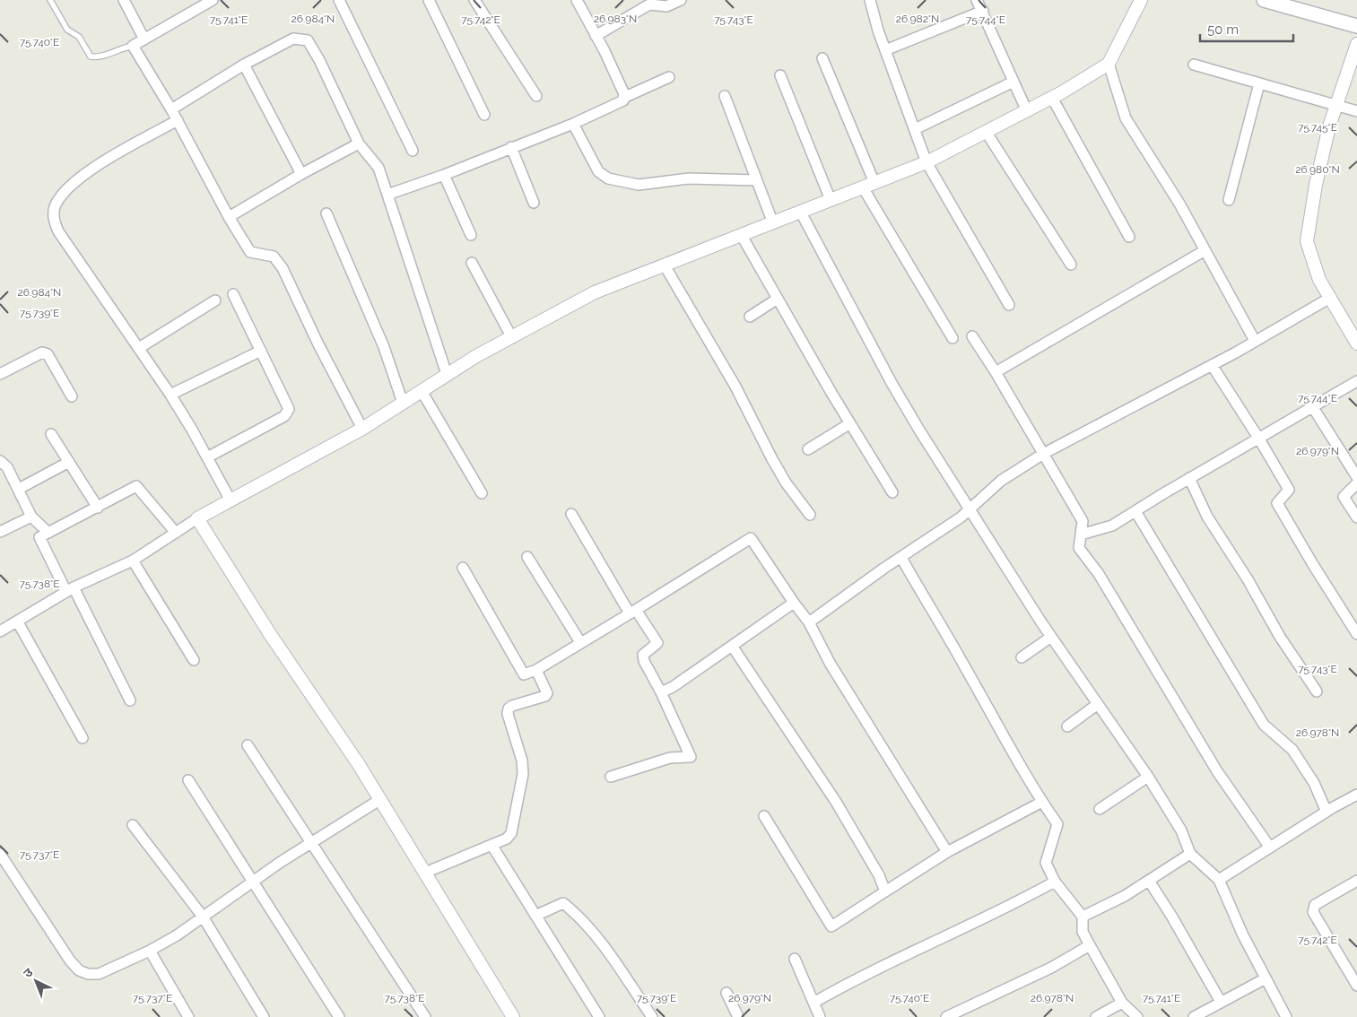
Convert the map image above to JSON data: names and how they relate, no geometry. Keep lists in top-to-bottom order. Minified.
{"scale_bar":"50 m","north":"top left","coordinates":["26.983°N","26.984°N","26.982°N","75.741°E","75.742°E","75.744°E","75.743°E","75.740°E","75.745°E","26.980°N","75.739°E","26.979°N","75.738°E","26.978°N","75.737°E"]}
